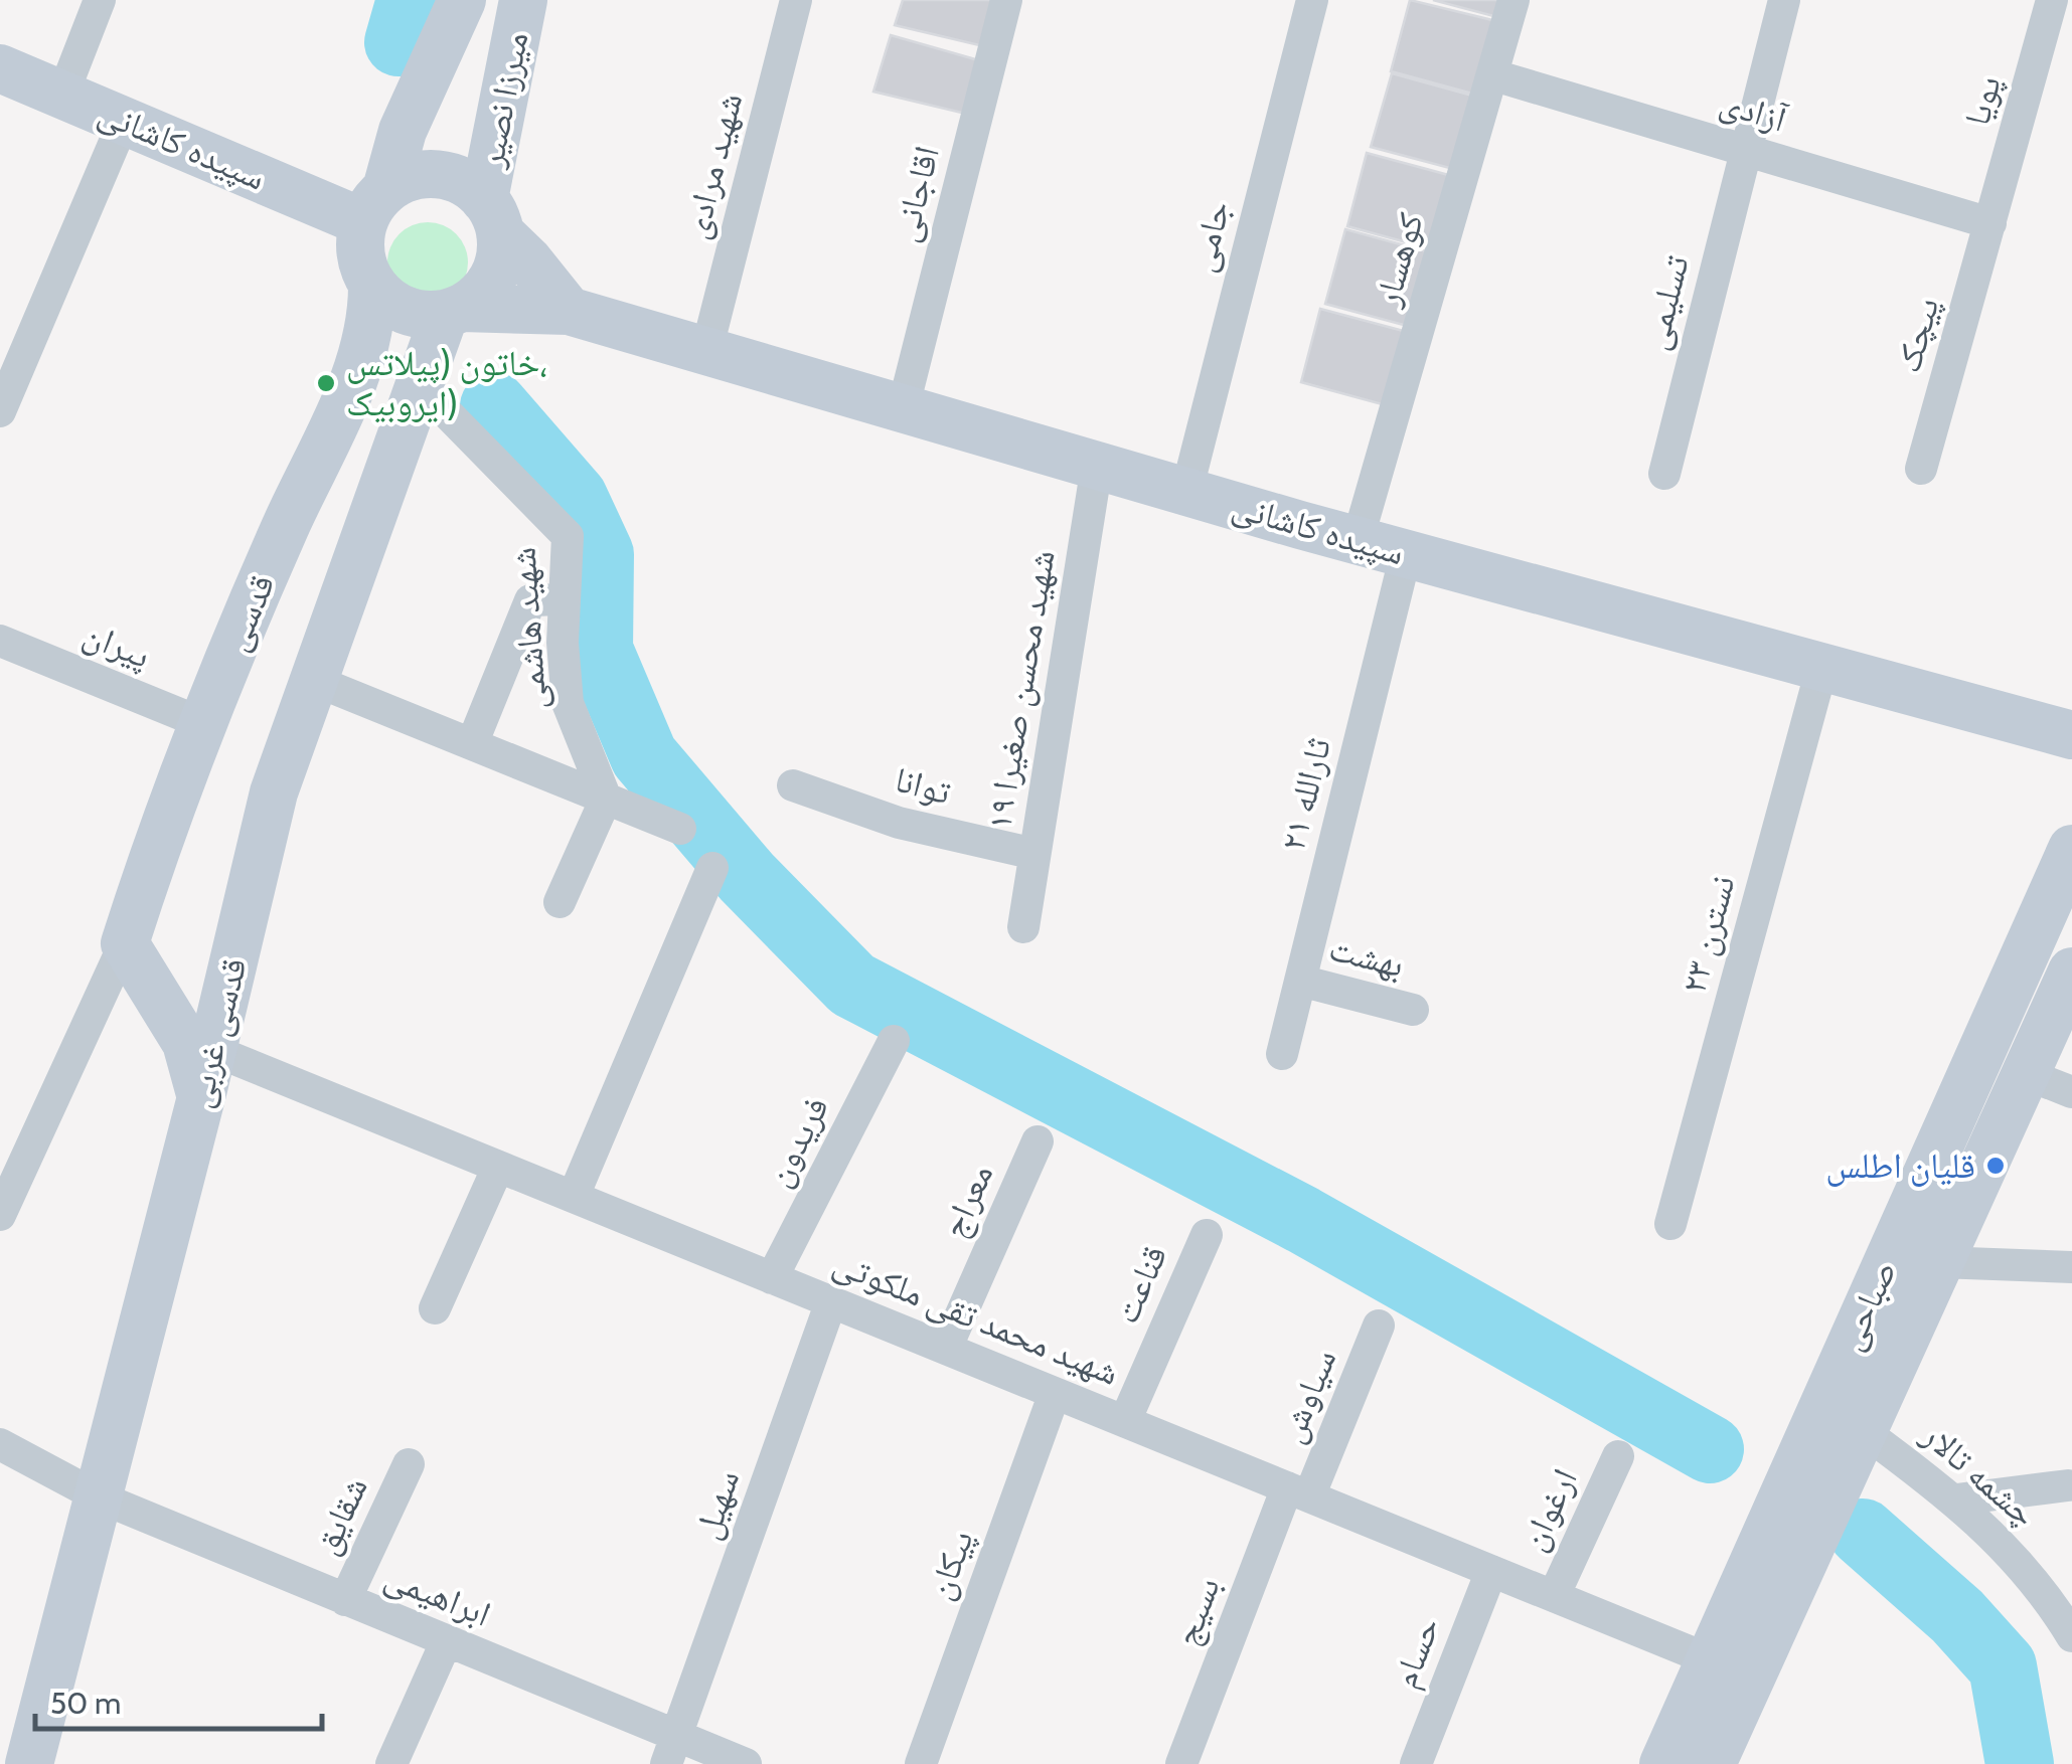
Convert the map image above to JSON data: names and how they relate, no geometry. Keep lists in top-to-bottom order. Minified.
{"streets":{"street":["میرزا نصیر","پویا","آزادی","سپیده کاشانی","شهید مرادی","اقاجانی","جامی","کوهسار","تسلیمی","پیچک","قدسی","شهید هاشمی","پیران","شهید محسن صغیرا ۱۹","توانا","ثارالله ۲۱","نسترن ۲۳","بهشت","قدسی غربی","فریدون","معراج","قناعت","صباحی","شهید محمد تقی ملکوتی","سیاوش","چشمه تالار","سهیل","ارغوان","شقایق","پیکان","ابراهیمی","بسیج","حسام"]},"crossings":[["میرزا نصیر","سپیده کاشانی"],["میرزا نصیر","قدسی"],["میرزا نصیر","قدسی غربی"],["پویا","آزادی"],["پویا","پیچک"],["آزادی","کوهسار"],["آزادی","تسلیمی"],["آزادی","پیچک"],["سپیده کاشانی","شهید مرادی"],["سپیده کاشانی","اقاجانی"],["سپیده کاشانی","جامی"],["سپیده کاشانی","کوهسار"],["سپیده کاشانی","قدسی"],["سپیده کاشانی","شهید محسن صغیرا ۱۹"],["سپیده کاشانی","ثارالله ۲۱"],["سپیده کاشانی","نسترن ۲۳"],["سپیده کاشانی","قدسی غربی"],["قدسی","پیران"],["قدسی","قدسی غربی"],["شهید هاشمی","قدسی غربی"],["شهید محسن صغیرا ۱۹","توانا"],["ثارالله ۲۱","بهشت"],["قدسی غربی","شهید محمد تقی ملکوتی"],["قدسی غربی","ابراهیمی"],["فریدون","شهید محمد تقی ملکوتی"],["معراج","شهید محمد تقی ملکوتی"],["قناعت","شهید محمد تقی ملکوتی"],["صباحی","شهید محمد تقی ملکوتی"],["صباحی","چشمه تالار"],["شهید محمد تقی ملکوتی","سیاوش"],["شهید محمد تقی ملکوتی","سهیل"],["شهید محمد تقی ملکوتی","ارغوان"],["شهید محمد تقی ملکوتی","پیکان"],["شهید محمد تقی ملکوتی","بسیج"],["شهید محمد تقی ملکوتی","حسام"],["سیاوش","بسیج"],["سهیل","ابراهیمی"],["شقایق","ابراهیمی"]],"places":["خاتون (پیلاتس، ایروبیک)","قلیان اطلس"],"scale_bar":"50 m"}
